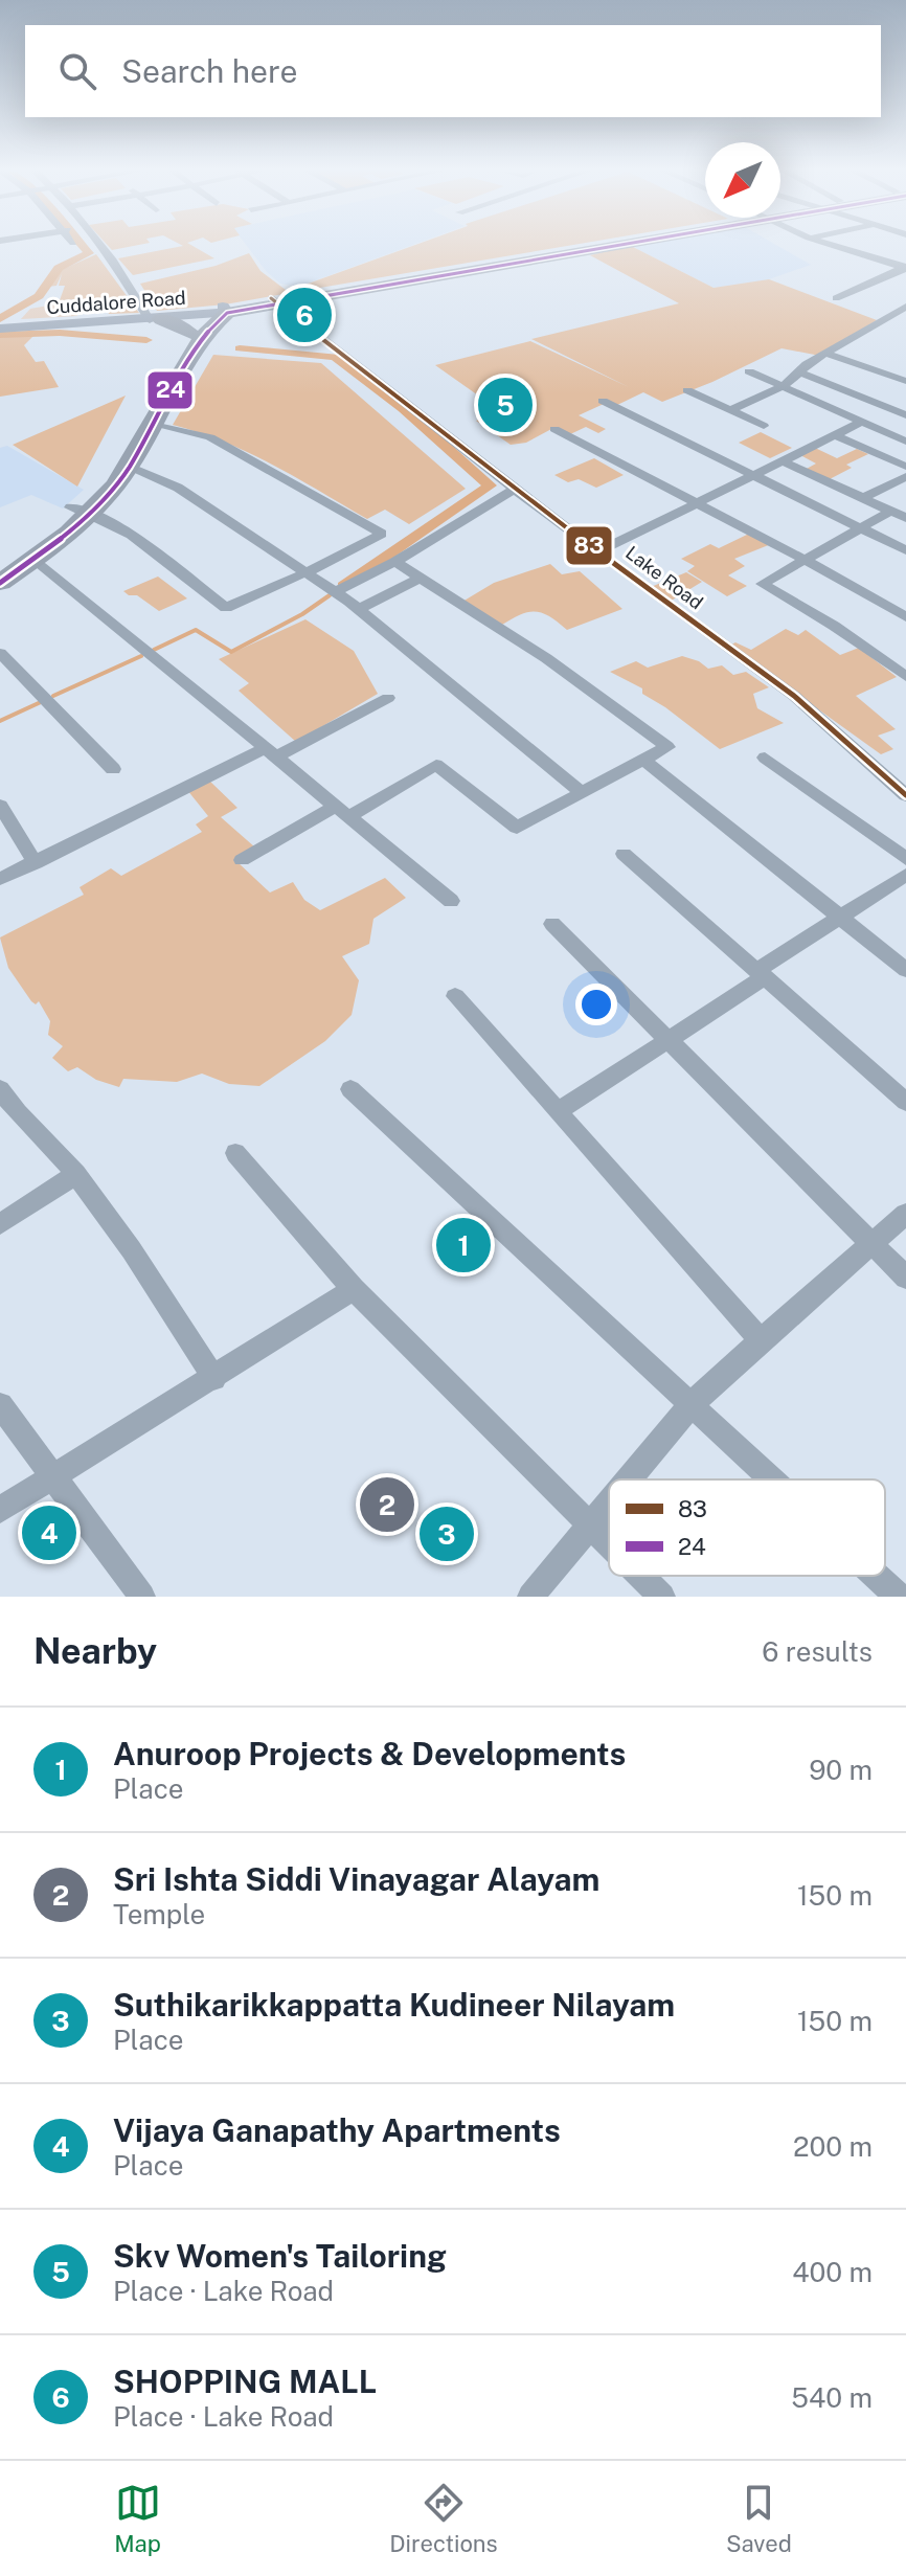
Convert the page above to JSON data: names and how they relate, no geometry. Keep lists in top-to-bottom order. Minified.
{"streets":{"main road":["Cuddalore Road"],"street":["Lake Road"]},"lines":["transit line 24","transit line 83"],"legend":["83","24"],"north":"bottom left","page":{"search":"Search here","pins":["6","5","1","2","4","3"],"heading":["Nearby","6 results"],"list":[{"mark":"1","name":"Anuroop Projects & Developments","note":"Place","value":"90 m"},{"mark":"2","name":"Sri Ishta Siddi Vinayagar Alayam","note":"Temple","value":"150 m"},{"mark":"3","name":"Suthikarikkappatta Kudineer Nilayam","note":"Place","value":"150 m"},{"mark":"4","name":"Vijaya Ganapathy Apartments","note":"Place","value":"200 m"},{"mark":"5","name":"Skv Women's Tailoring","note":"Place · Lake Road","value":"400 m"},{"mark":"6","name":"SHOPPING MALL","note":"Place · Lake Road","value":"540 m"}],"nav":["Map","Directions","Saved"]}}
